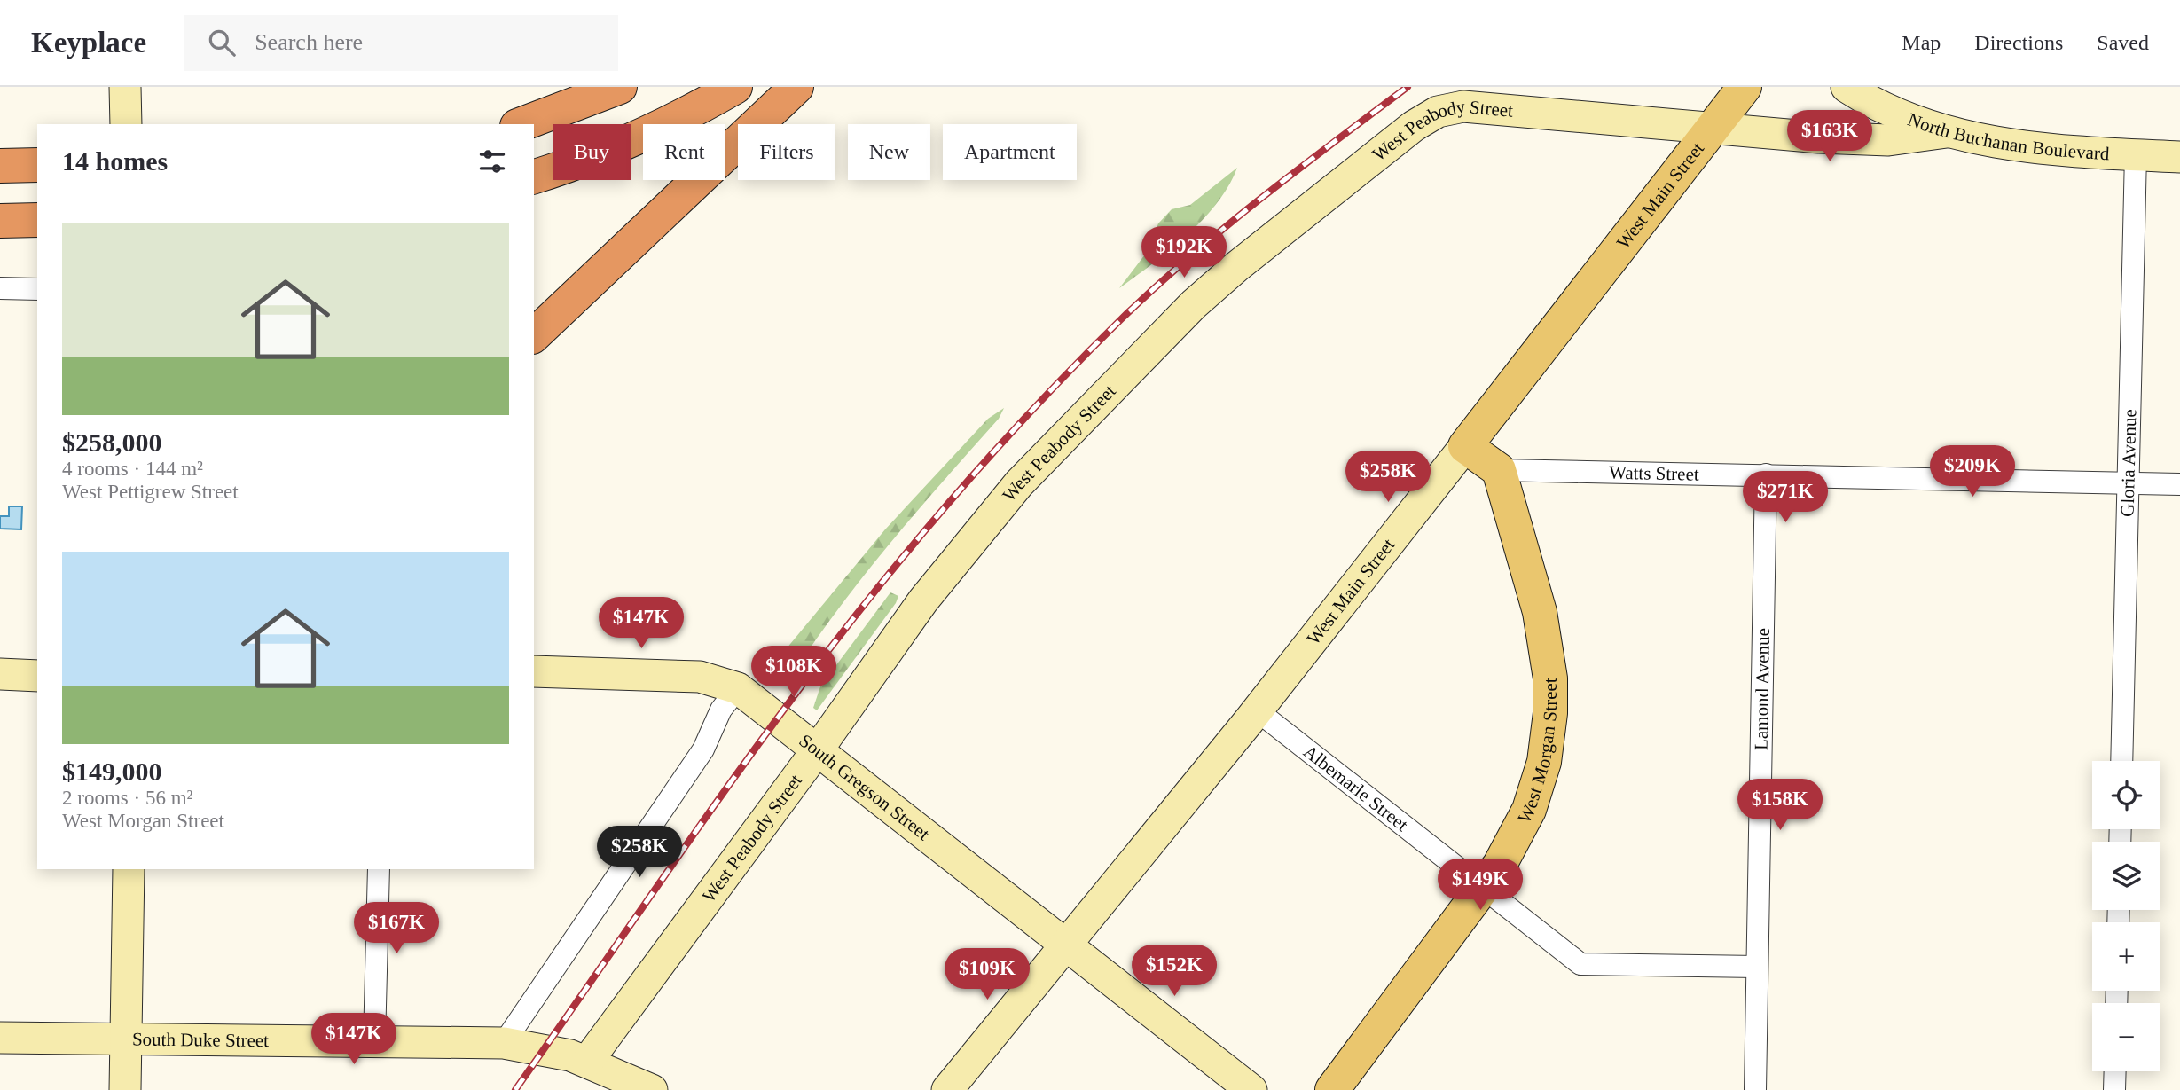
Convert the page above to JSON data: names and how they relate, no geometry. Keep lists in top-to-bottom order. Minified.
{"streets":{"main road":["North Buchanan Boulevard","West Peabody Street","West Main Street","West Morgan Street","South Gregson Street","South Duke Street"],"street":["Gloria Avenue","Watts Street","Lamond Avenue","Albemarle Street"]},"crossings":[["North Buchanan Boulevard","West Peabody Street"],["North Buchanan Boulevard","Gloria Avenue"],["West Peabody Street","West Main Street"],["West Peabody Street","South Gregson Street"],["West Peabody Street","South Duke Street"],["West Main Street","South Gregson Street"],["West Main Street","Albemarle Street"],["Gloria Avenue","Watts Street"],["Watts Street","Lamond Avenue"],["Watts Street","West Morgan Street"],["Lamond Avenue","Albemarle Street"],["West Morgan Street","Albemarle Street"]],"page":{"header":"Keyplace","search":"Search here","nav":["Map","Directions","Saved"],"price":["$163K","$192K","$209K","$258K","$271K","$147K","$108K","$158K","$258K","$149K","$167K","$152K","$109K","$147K"],"chip":["Buy","Rent","Filters","New","Apartment"],"heading":"14 homes","list":[{"name":"$258,000","note":"4 rooms · 144 m² · West Pettigrew Street"},{"name":"$149,000","note":"2 rooms · 56 m² · West Morgan Street"}],"map_buttons":["+","−"]}}
